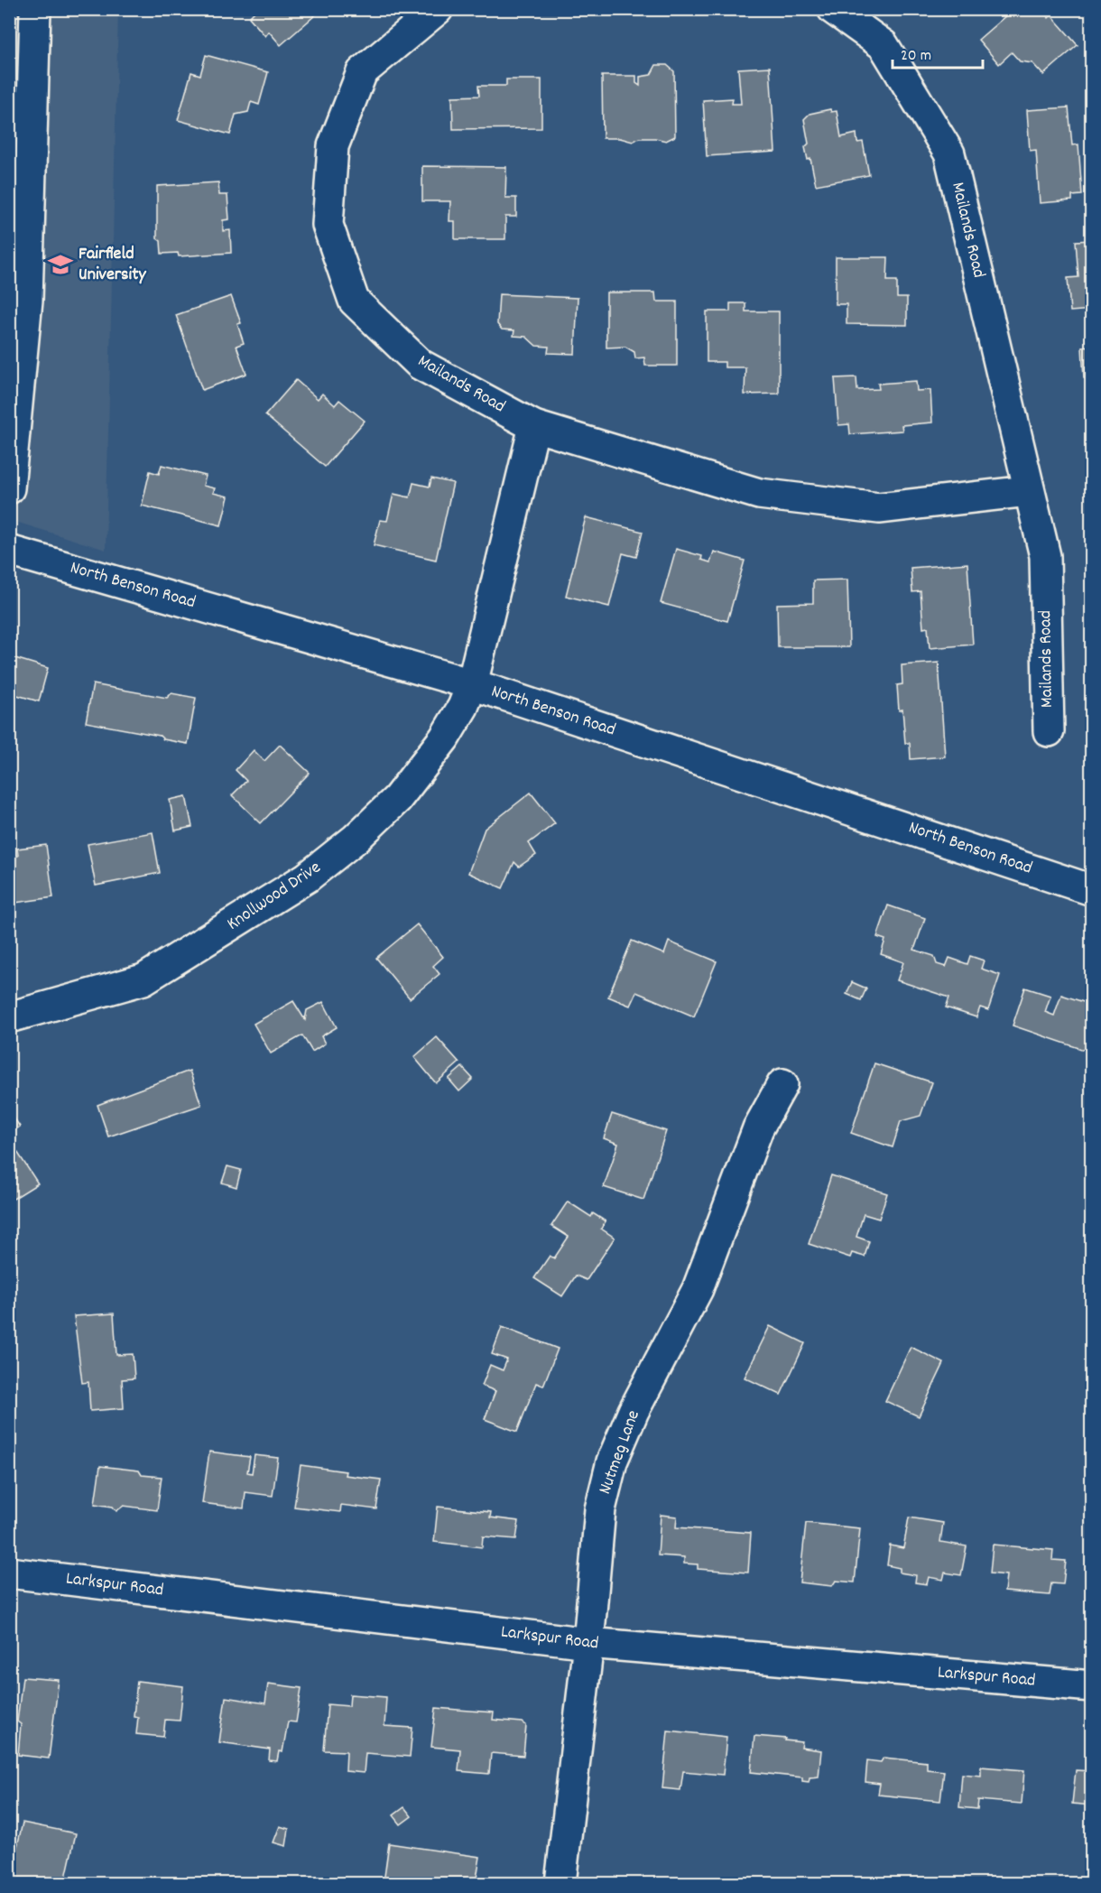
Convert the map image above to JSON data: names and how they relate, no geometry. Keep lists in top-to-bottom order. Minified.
{"streets":{"street":["Mailands Road","North Benson Road","Knollwood Drive","Nutmeg Lane","Larkspur Road"]},"crossings":[["North Benson Road","Knollwood Drive"],["Nutmeg Lane","Larkspur Road"]],"places":{"school or university":["Fairfield University"]},"scale_bar":"20 m"}
